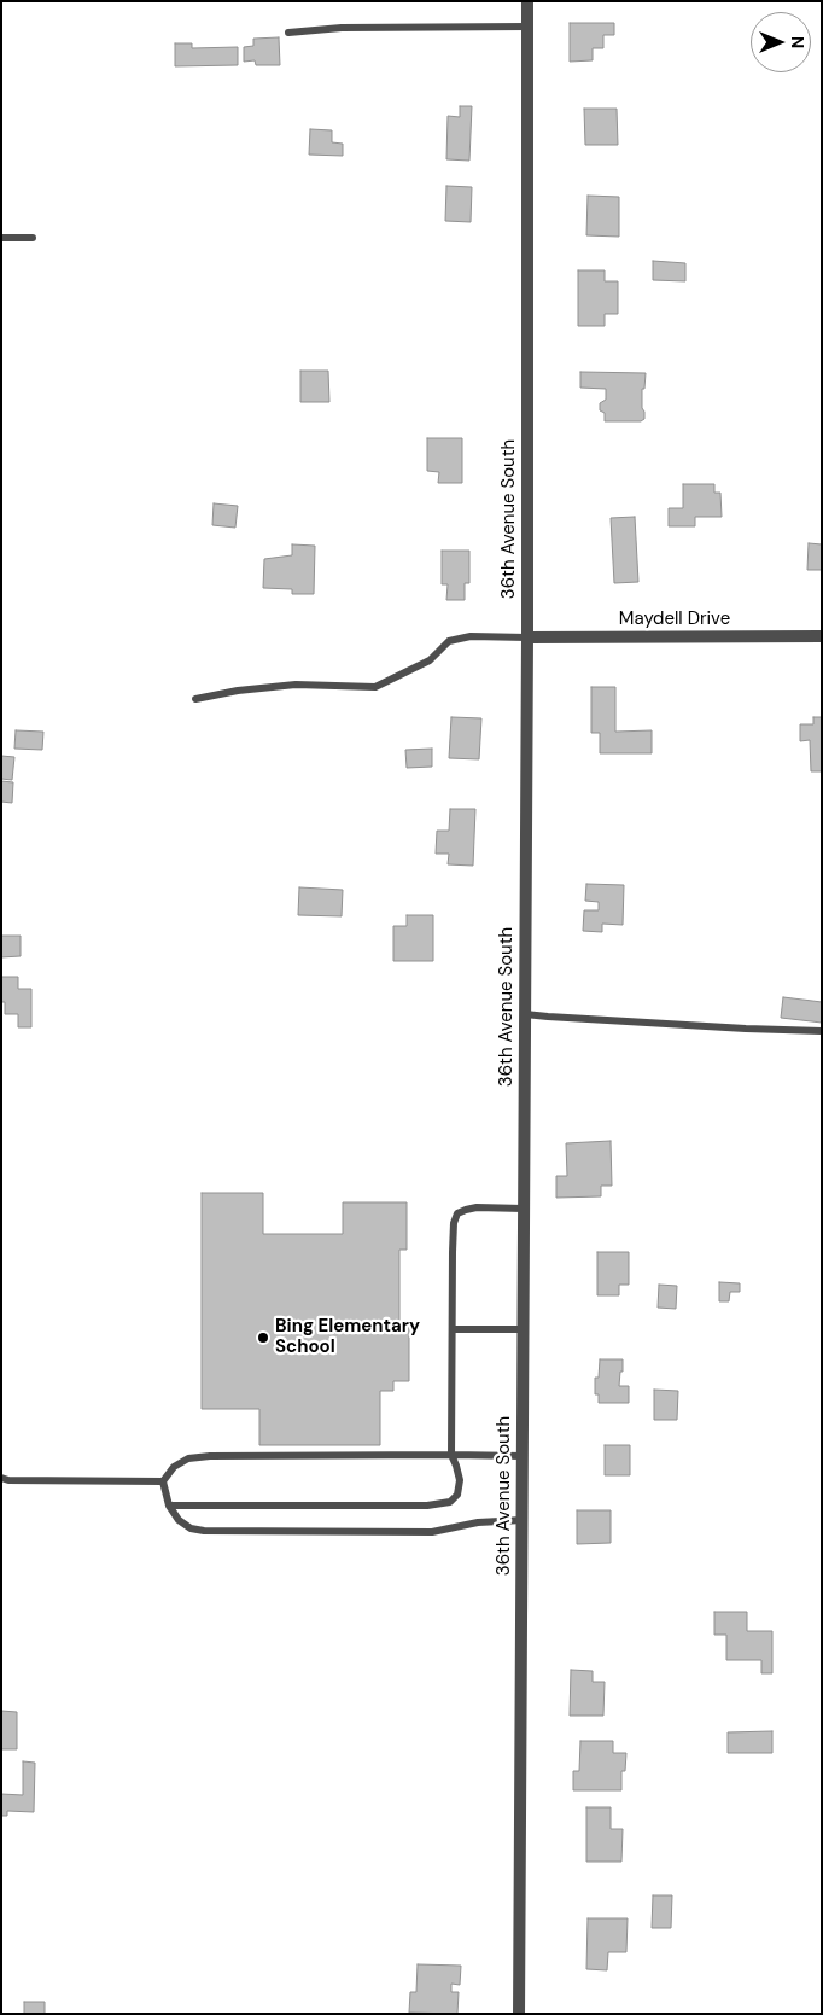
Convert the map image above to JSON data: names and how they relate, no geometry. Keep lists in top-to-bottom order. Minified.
{"streets":{"street":["36th Avenue South","Maydell Drive"]},"crossings":[["36th Avenue South","Maydell Drive"]],"places":["Bing Elementary School"],"north":"right"}
